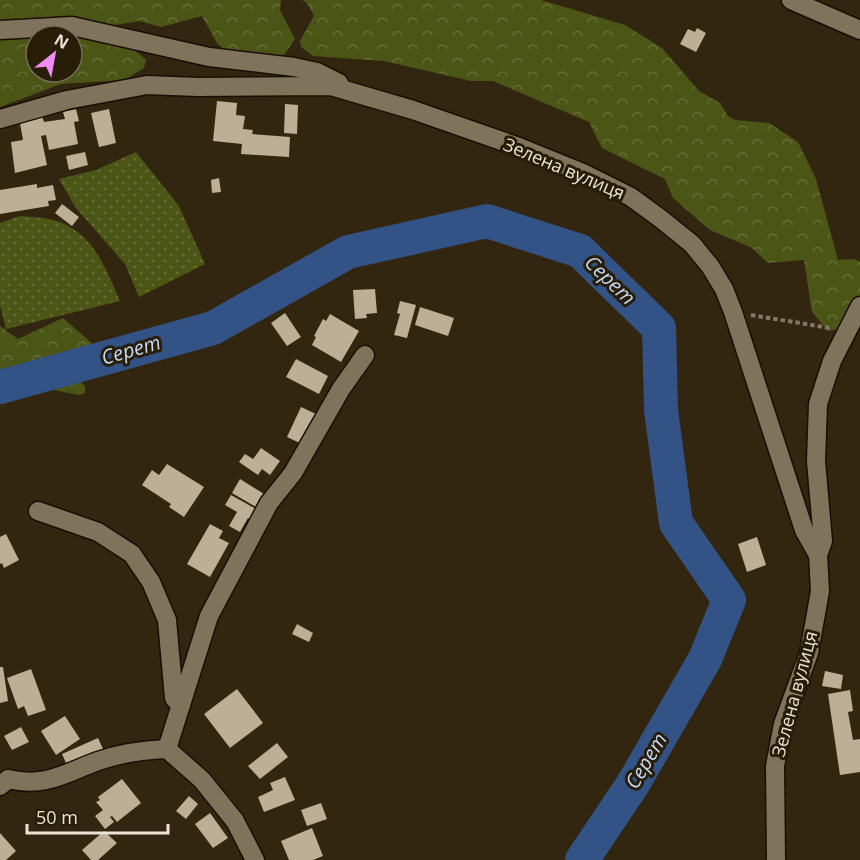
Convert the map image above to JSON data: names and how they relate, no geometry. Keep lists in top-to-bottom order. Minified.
{"streets":{"street":["Зелена вулиця"]},"water":["Серет"],"scale_bar":"50 m","north":"top right"}
